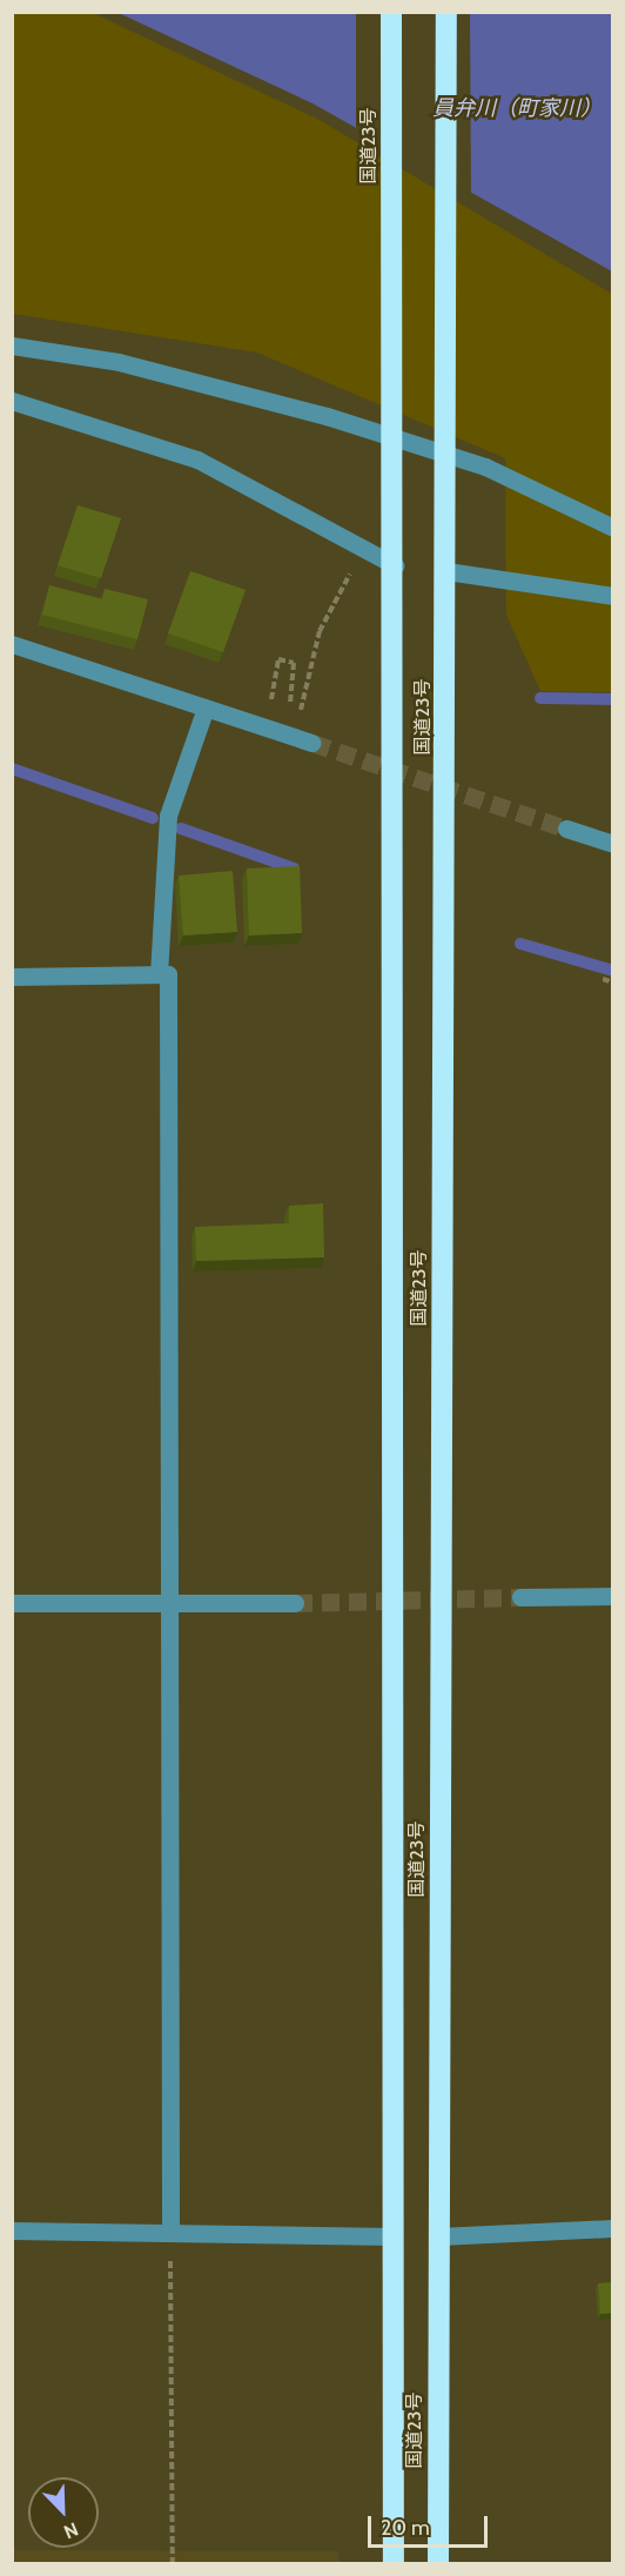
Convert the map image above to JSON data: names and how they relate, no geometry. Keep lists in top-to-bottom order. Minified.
{"streets":{"highway":["国道23号"]},"water":["員弁川（町家川）"],"scale_bar":"20 m","north":"bottom right"}
